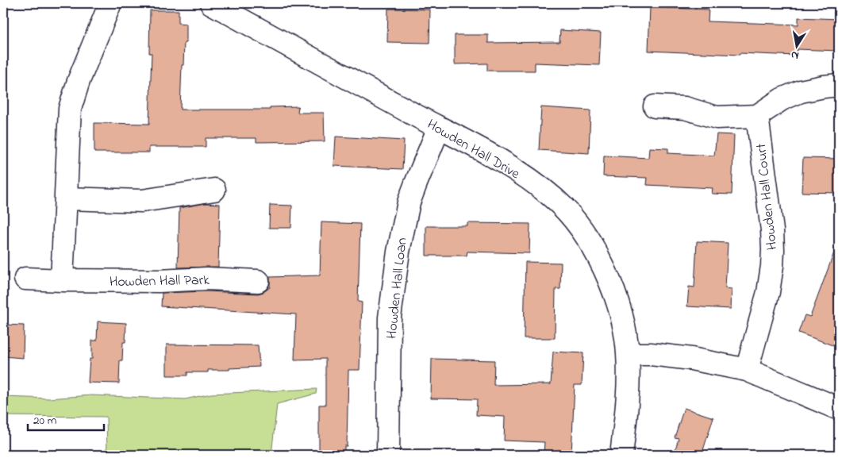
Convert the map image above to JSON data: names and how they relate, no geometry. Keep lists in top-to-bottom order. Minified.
{"streets":{"street":["Howden Hall Drive","Howden Hall Court","Howden Hall Park","Howden Hall Loan"]},"crossings":[["Howden Hall Drive","Howden Hall Loan"]],"scale_bar":"20 m","north":"bottom"}
